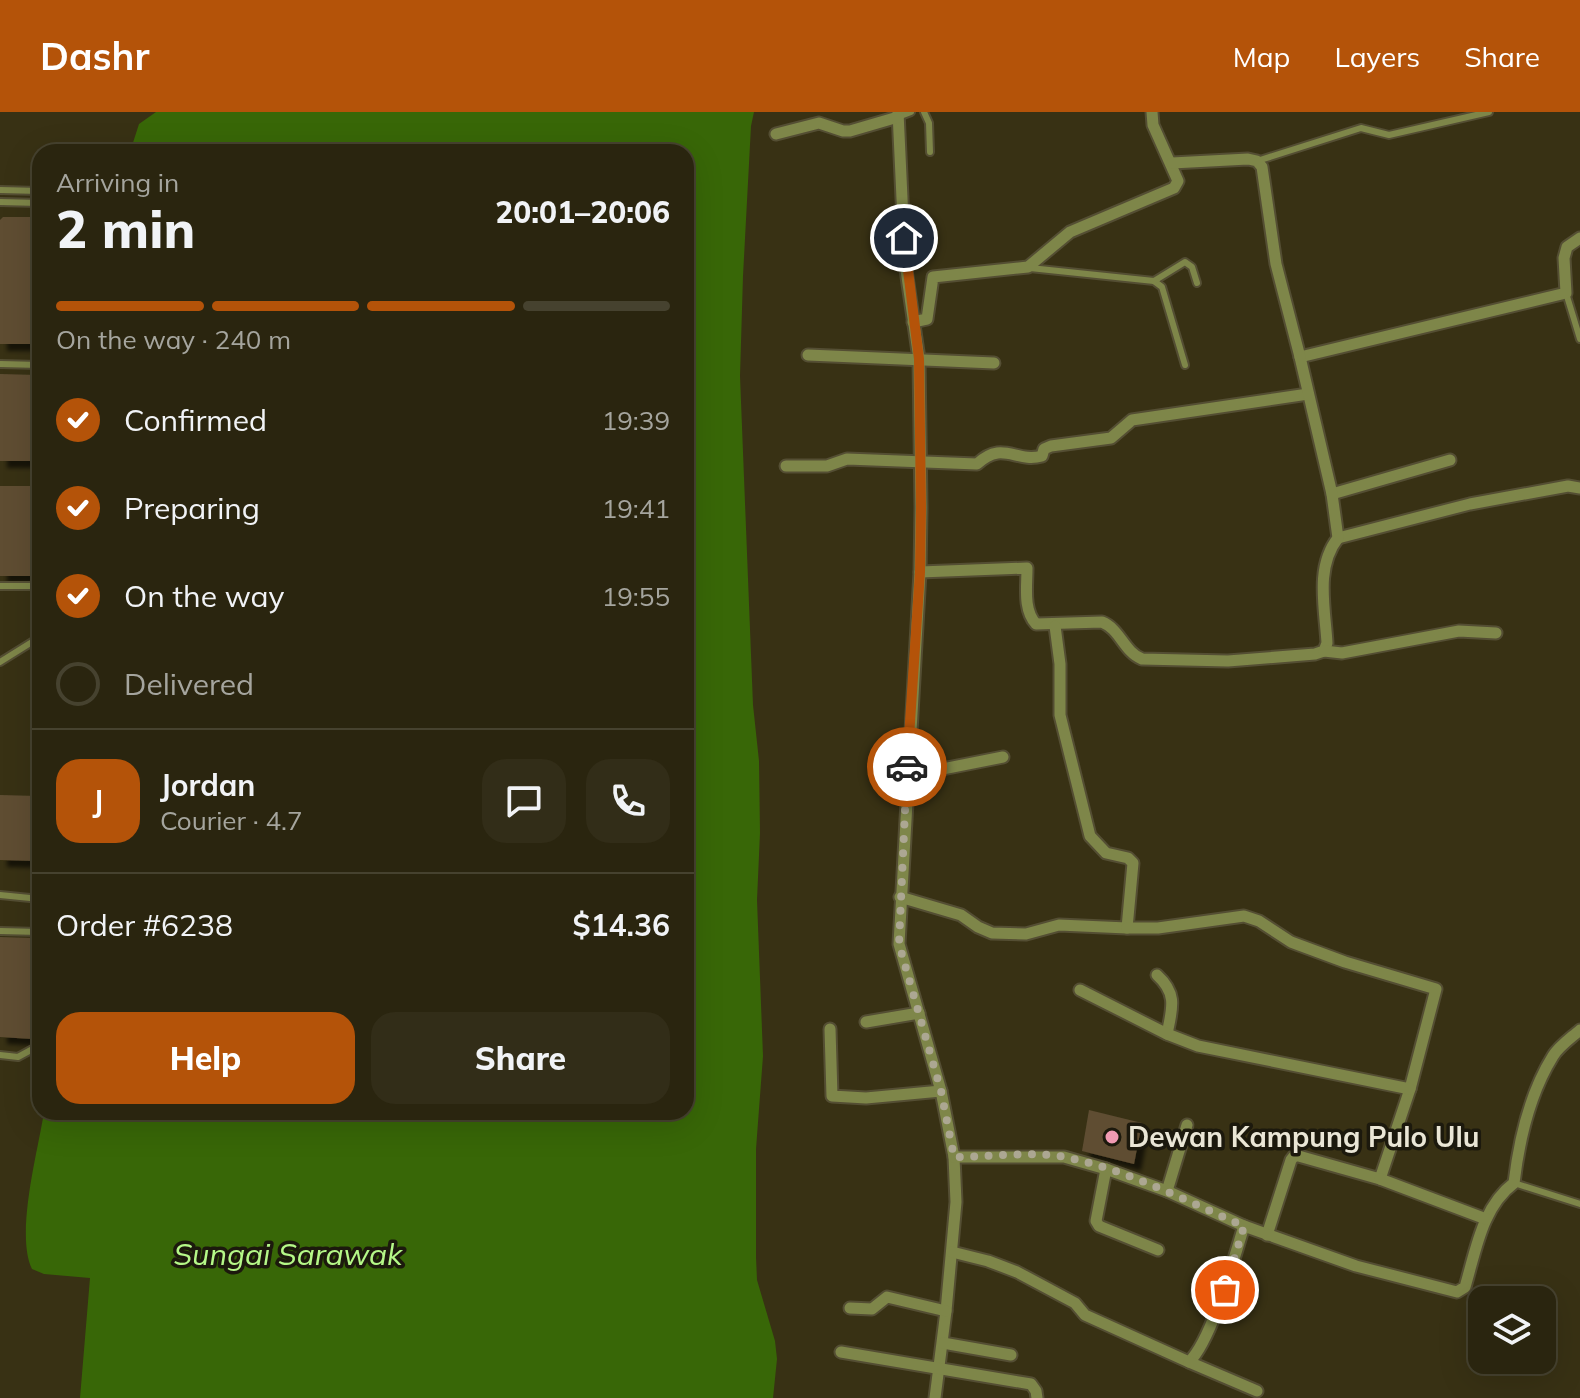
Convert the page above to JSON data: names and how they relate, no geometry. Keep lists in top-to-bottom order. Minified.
{"water":["Sungai Sarawak"],"places":["Dewan Kampung Pulo Ulu"],"page":{"header":"Dashr","nav":["Map","Layers","Share"],"heading":["2 min","Arriving in","20:01–20:06"],"panel":["Jordan","Courier · 4.7","Order #6238","$14.36"],"bar":"On the way · 240 m","list":[["Confirmed","19:39"],["Preparing","19:41"],["On the way","19:55"],"Delivered"],"round":"J","buttons":["Help","Share"]}}
